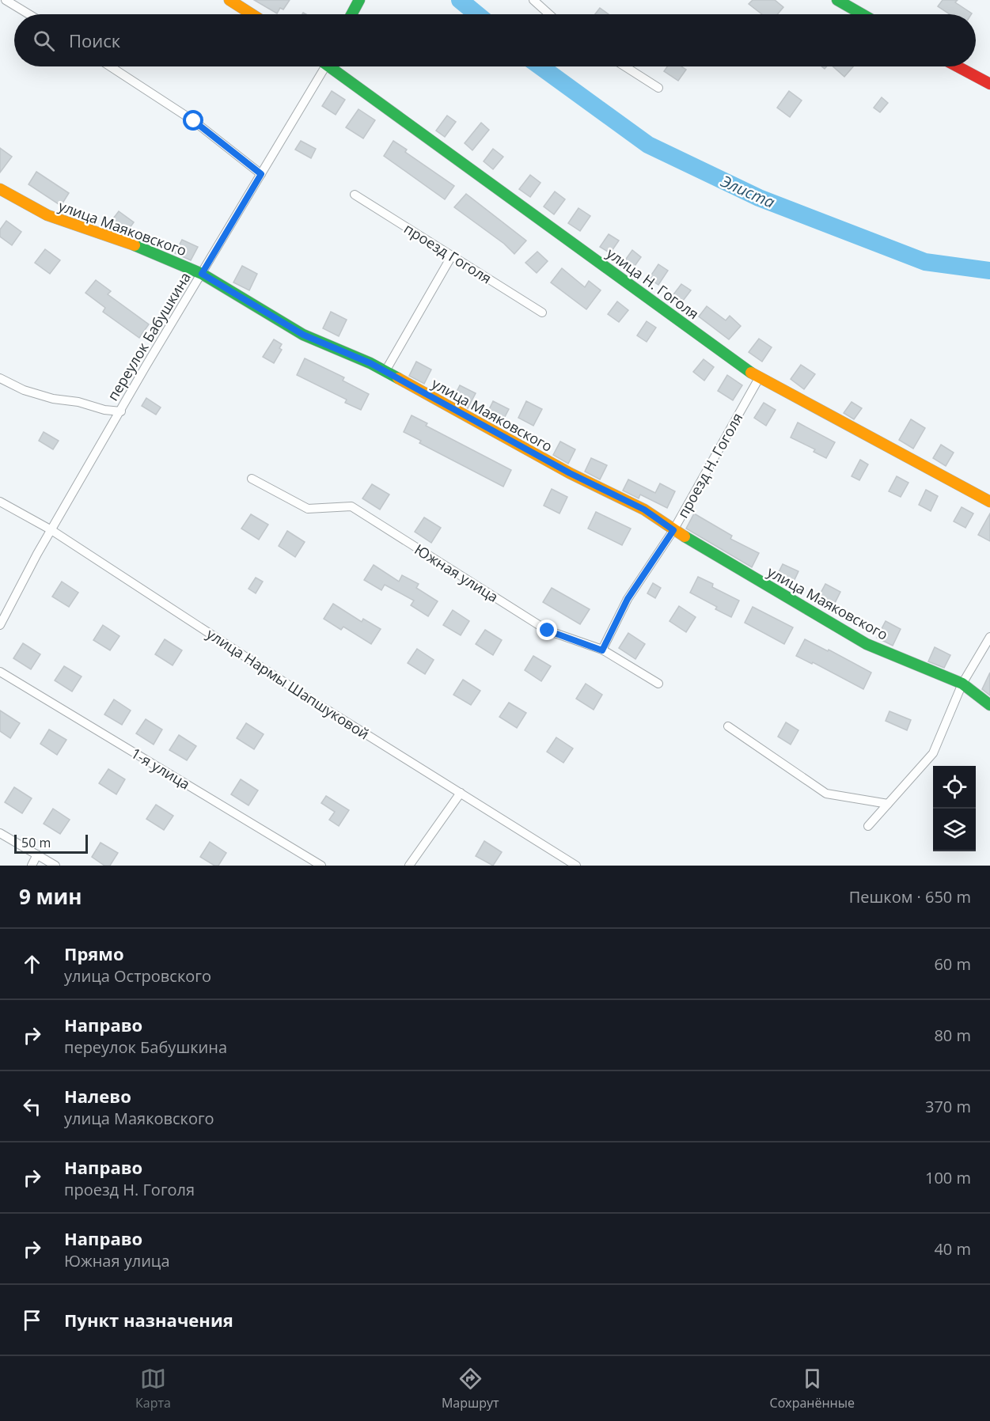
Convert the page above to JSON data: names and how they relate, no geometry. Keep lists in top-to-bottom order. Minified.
{"streets":{"street":["улица Маяковского","проезд Гоголя","улица Н. Гоголя","переулок Бабушкина","проезд Н. Гоголя","Южная улица","улица Нармы Шапшуковой","1-я улица"]},"crossings":[["улица Маяковского","переулок Бабушкина"],["улица Маяковского","проезд Н. Гоголя"],["улица Н. Гоголя","проезд Н. Гоголя"],["переулок Бабушкина","улица Нармы Шапшуковой"],["проезд Н. Гоголя","Южная улица"]],"water":["Элиста"],"scale_bar":"50 m","page":{"search":"Поиск","scale":"50 m","heading":["9 мин","Пешком · 650 m"],"list":[["Прямо","улица Островского","60 m"],["Направо","переулок Бабушкина","80 m"],["Налево","улица Маяковского","370 m"],["Направо","проезд Н. Гоголя","100 m"],["Направо","Южная улица","40 m"],"Пункт назначения"],"nav":["Карта","Маршрут","Сохранённые"]}}
